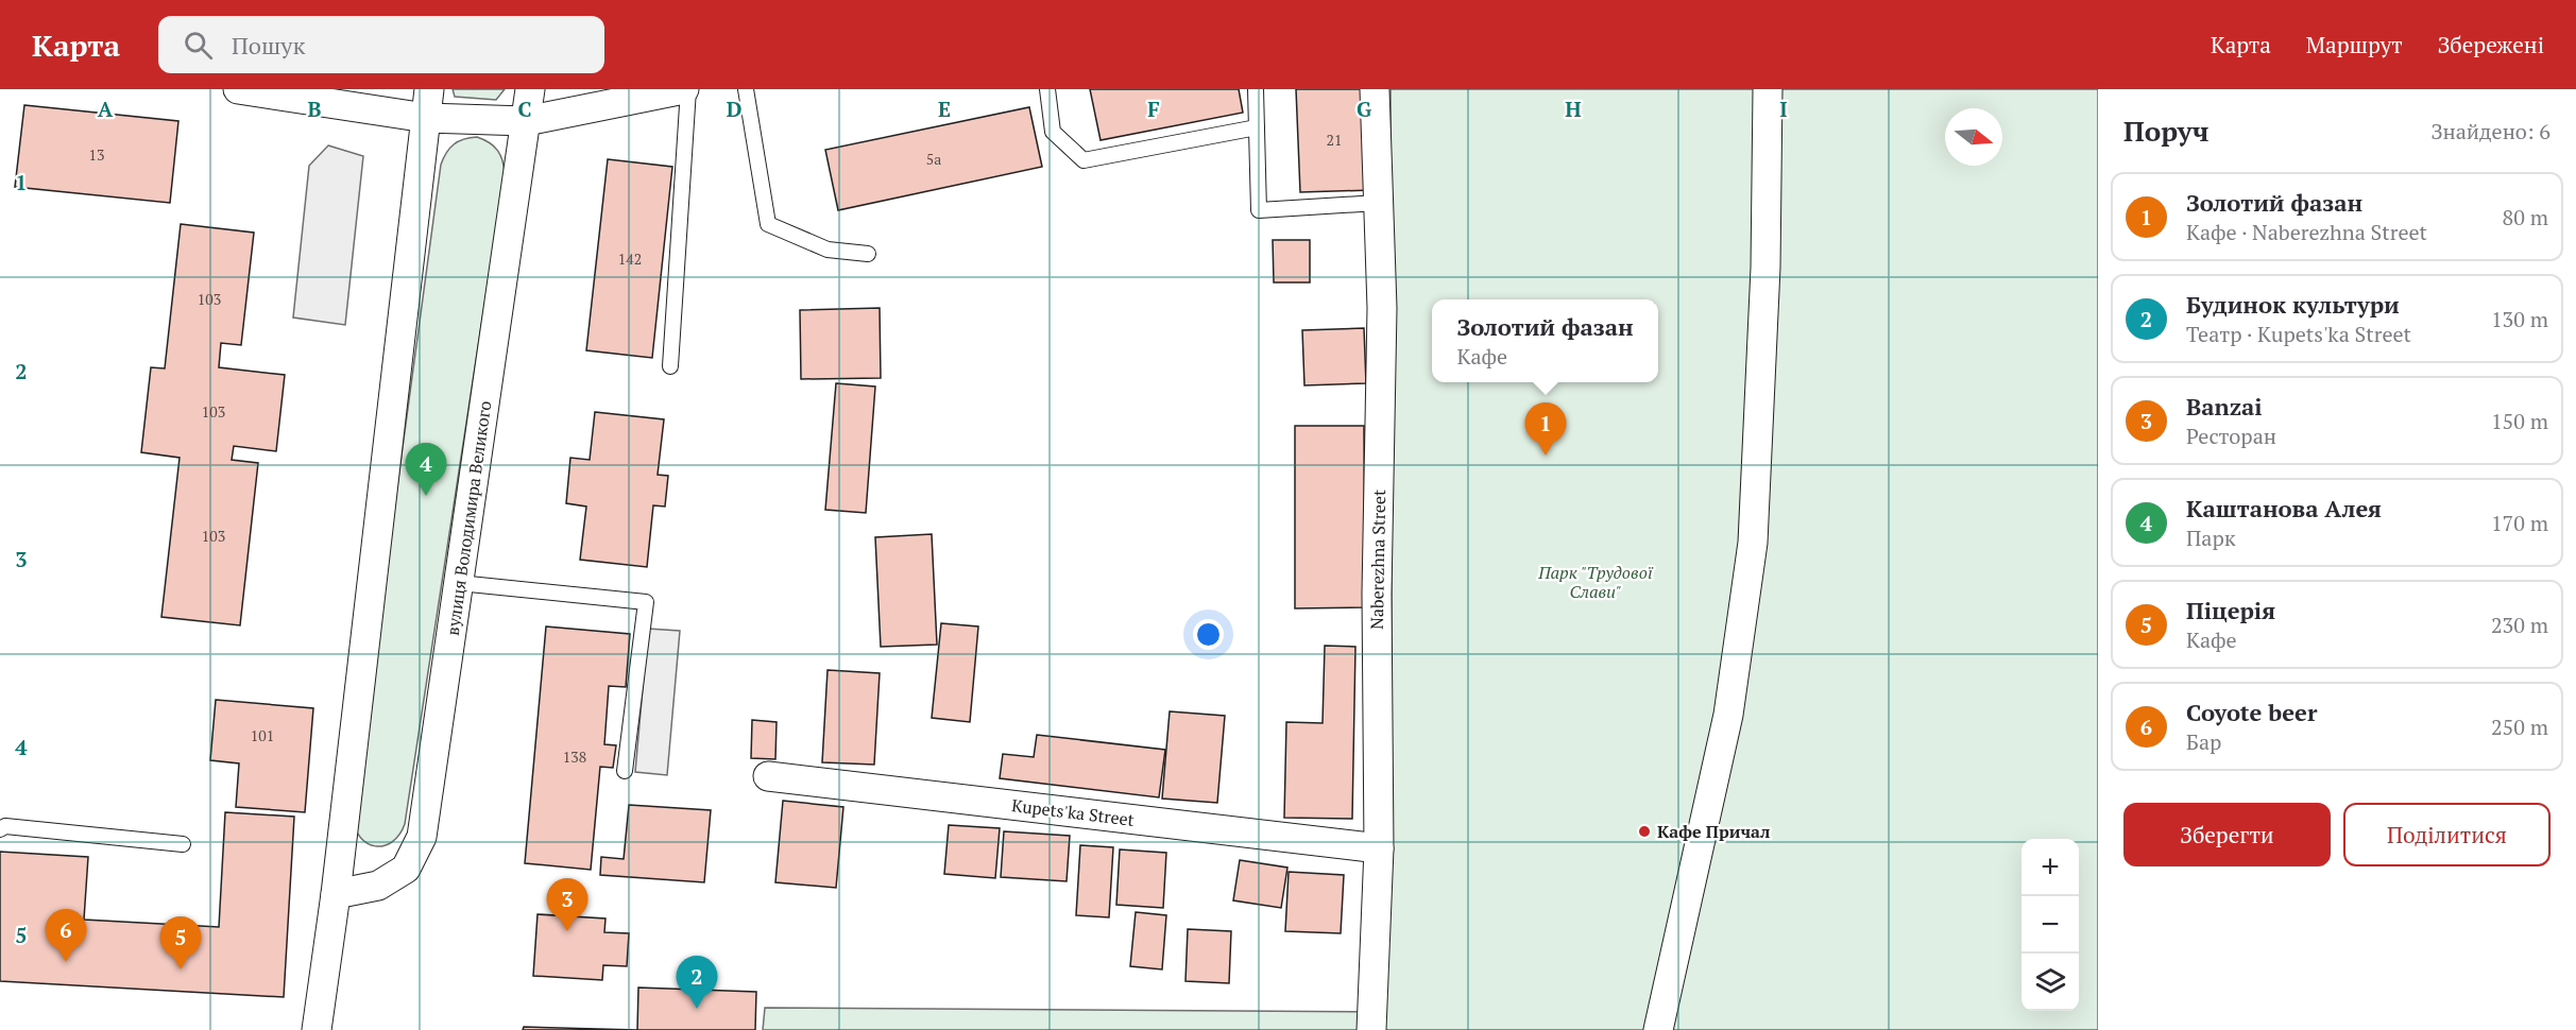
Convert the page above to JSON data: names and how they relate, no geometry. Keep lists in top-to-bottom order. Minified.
{"streets":{"street":["вулиця Володимира Великого","Naberezhna Street","Kupets'ka Street"]},"crossings":[["Naberezhna Street","Kupets'ka Street"]],"parks":["Парк \"Трудової Слави\""],"places":["Кафе Причал"],"house_numbers":["21","13","5а","142","103","103","103","101","138"],"north":"right","page":{"header":"Карта","search":"Пошук","nav":["Карта","Маршрут","Збережені"],"heading":["Поруч","Знайдено: 6"],"list":[{"mark":"1","name":"Золотий фазан","note":"Кафе · Naberezhna Street","value":"80 m"},{"mark":"2","name":"Будинок культури","note":"Театр · Kupets'ka Street","value":"130 m"},{"mark":"3","name":"Banzai","note":"Ресторан","value":"150 m"},{"mark":"4","name":"Каштанова Алея","note":"Парк","value":"170 m"},{"mark":"5","name":"Піцерія","note":"Кафе","value":"230 m"},{"mark":"6","name":"Coyote beer","note":"Бар","value":"250 m"}],"popup":["Золотий фазан","Кафе"],"pins":["1","4","3","6","5","2"],"buttons":["Зберегти","Поділитися"],"map_buttons":["+","−"]},"grid":{"columns":["A","B","C","D","E","F","G","H","I"],"rows":["1","2","3","4","5"]}}
